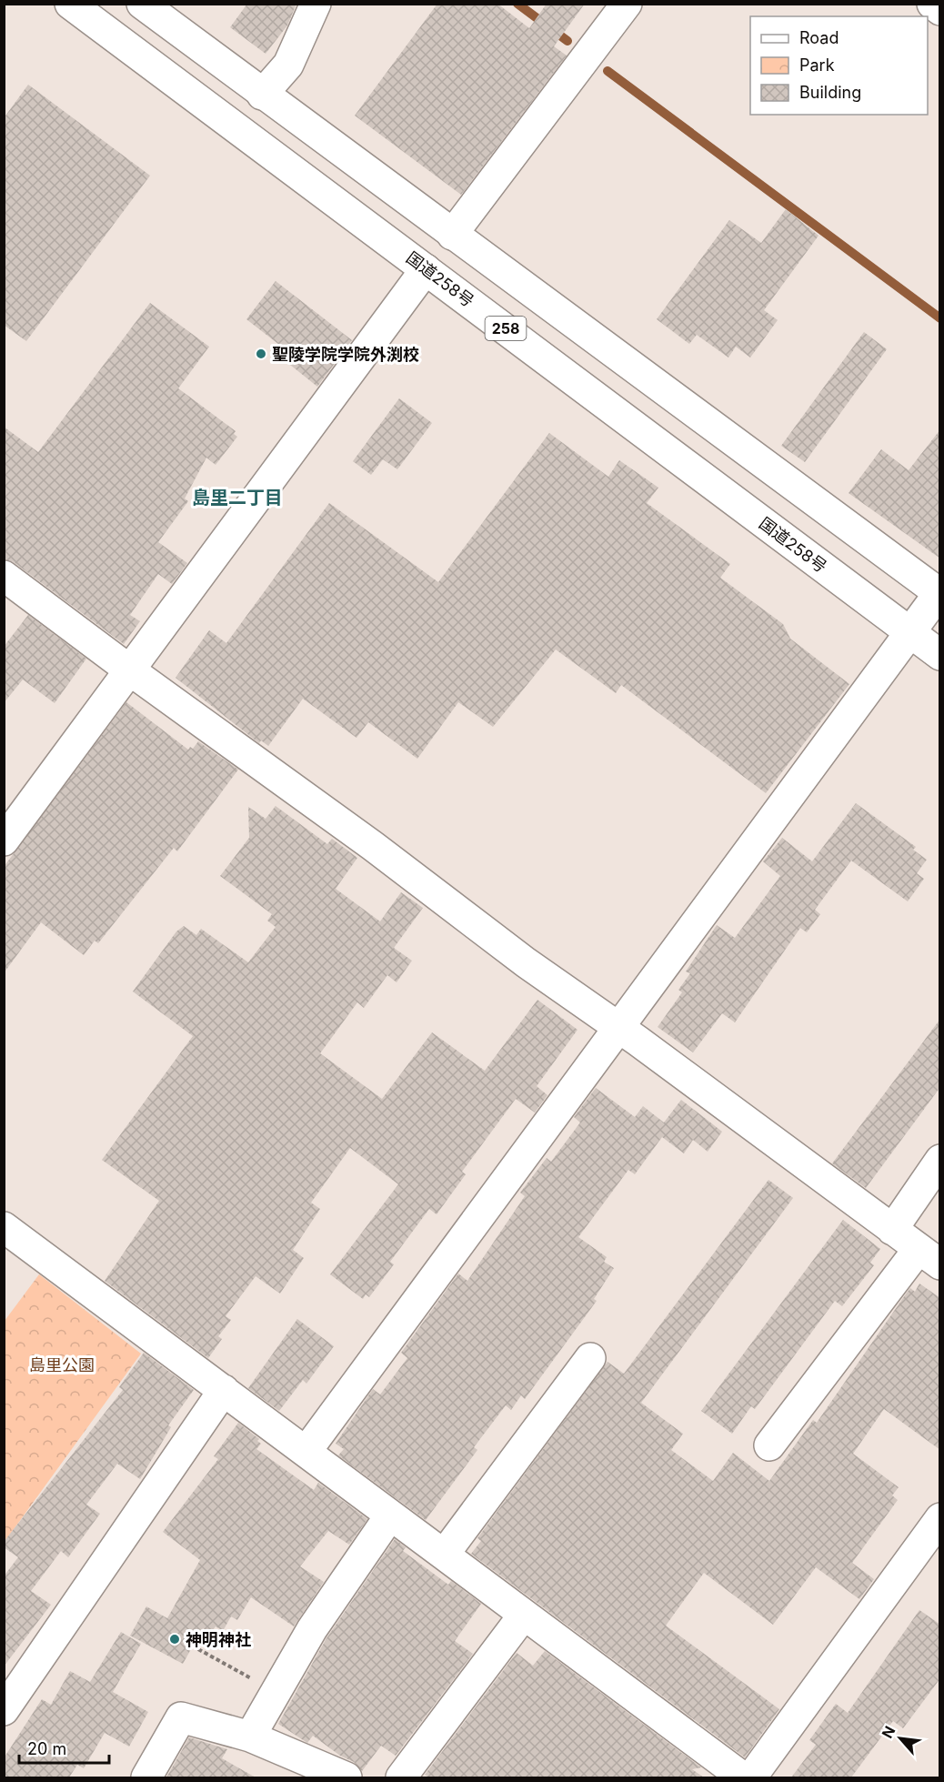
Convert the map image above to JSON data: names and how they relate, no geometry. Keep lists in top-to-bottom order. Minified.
{"streets":{"main road":["国道258号","258"]},"districts":["島里二丁目"],"parks":["島里公園"],"places":["聖陵学院学院外渕校","神明神社"],"legend":["Road","Park","Building"],"scale_bar":"20 m","north":"top left"}
